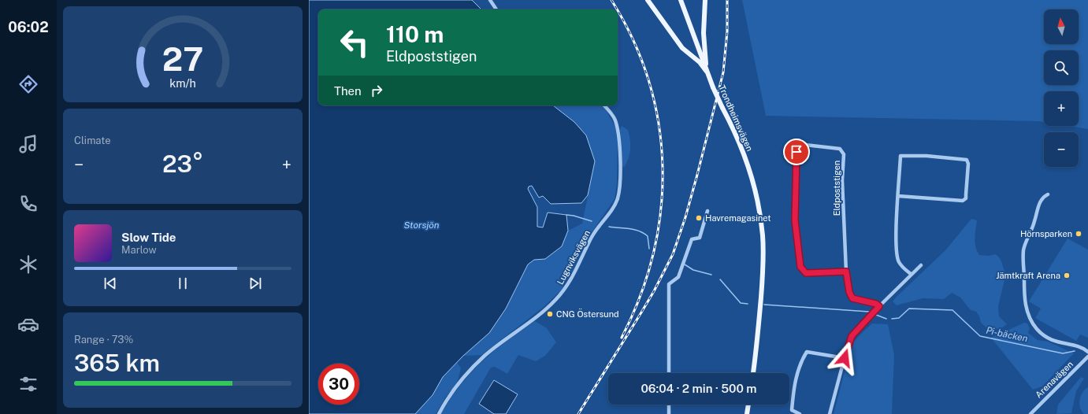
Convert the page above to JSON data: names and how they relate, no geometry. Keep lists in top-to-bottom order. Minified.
{"streets":{"main road":["Trondheimsvägen"],"street":["Eldpoststigen","Lugnviksvägen","Arenavägen"]},"water":["Storsjön","Pi-bäcken"],"places":["Havremagasinet","Hörnsparken","Jämtkraft Arena","CNG Östersund"],"north":"top","page":{"tabs":"06:02","map_buttons":["+","−"],"turn":["110 m","Eldpoststigen"],"then":"Then","tile":["Climate",["Range · 73%","365 km"]],"heat":["−","23°","+"],"song":["Slow Tide","Marlow"],"limit":"30","trip":"06:04 · 2 min · 500 m","gauge":["27","km/h"]}}
